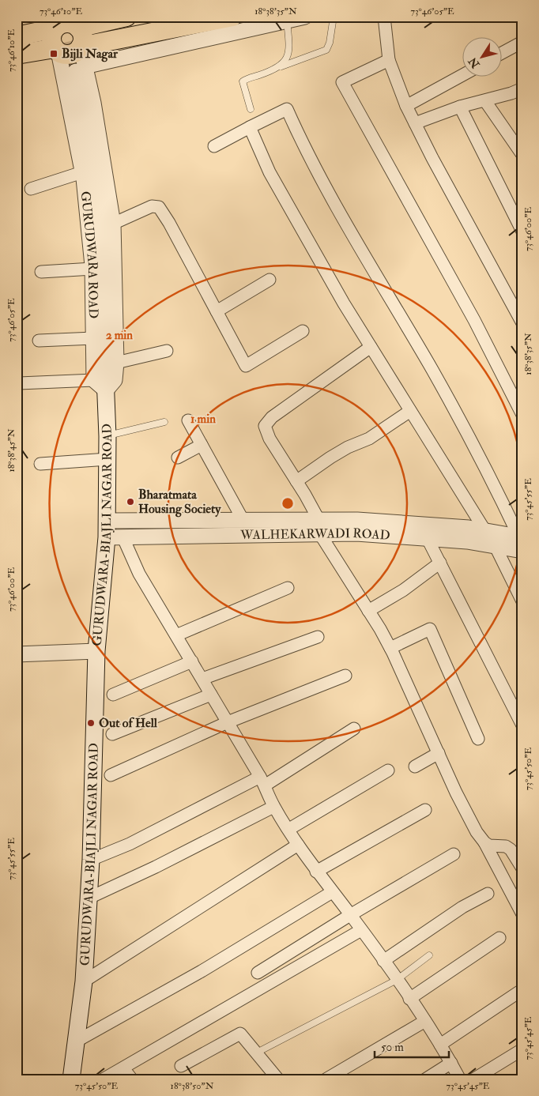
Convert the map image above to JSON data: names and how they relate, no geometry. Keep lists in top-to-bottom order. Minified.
{"streets":{"main road":["GURUDWARA-BIAJLI NAGAR ROAD"],"street":["GURUDWARA ROAD","WALHEKARWADI ROAD"]},"crossings":[["GURUDWARA ROAD","GURUDWARA-BIAJLI NAGAR ROAD"],["GURUDWARA-BIAJLI NAGAR ROAD","WALHEKARWADI ROAD"]],"places":{"transit":["Bijli Nagar"],"other":["Bharatmata Housing Society","Out of Hell"]},"scale_bar":"50 m","north":"bottom left","coordinates":["73°46'10\"E","18°38'35\"N","73°46'05\"E","73°46'00\"E","18°38'45\"N","73°45'55\"E","73°45'50\"E","73°45'45\"E","18°38'50\"N"],"rings":["2 min","1 min"]}
